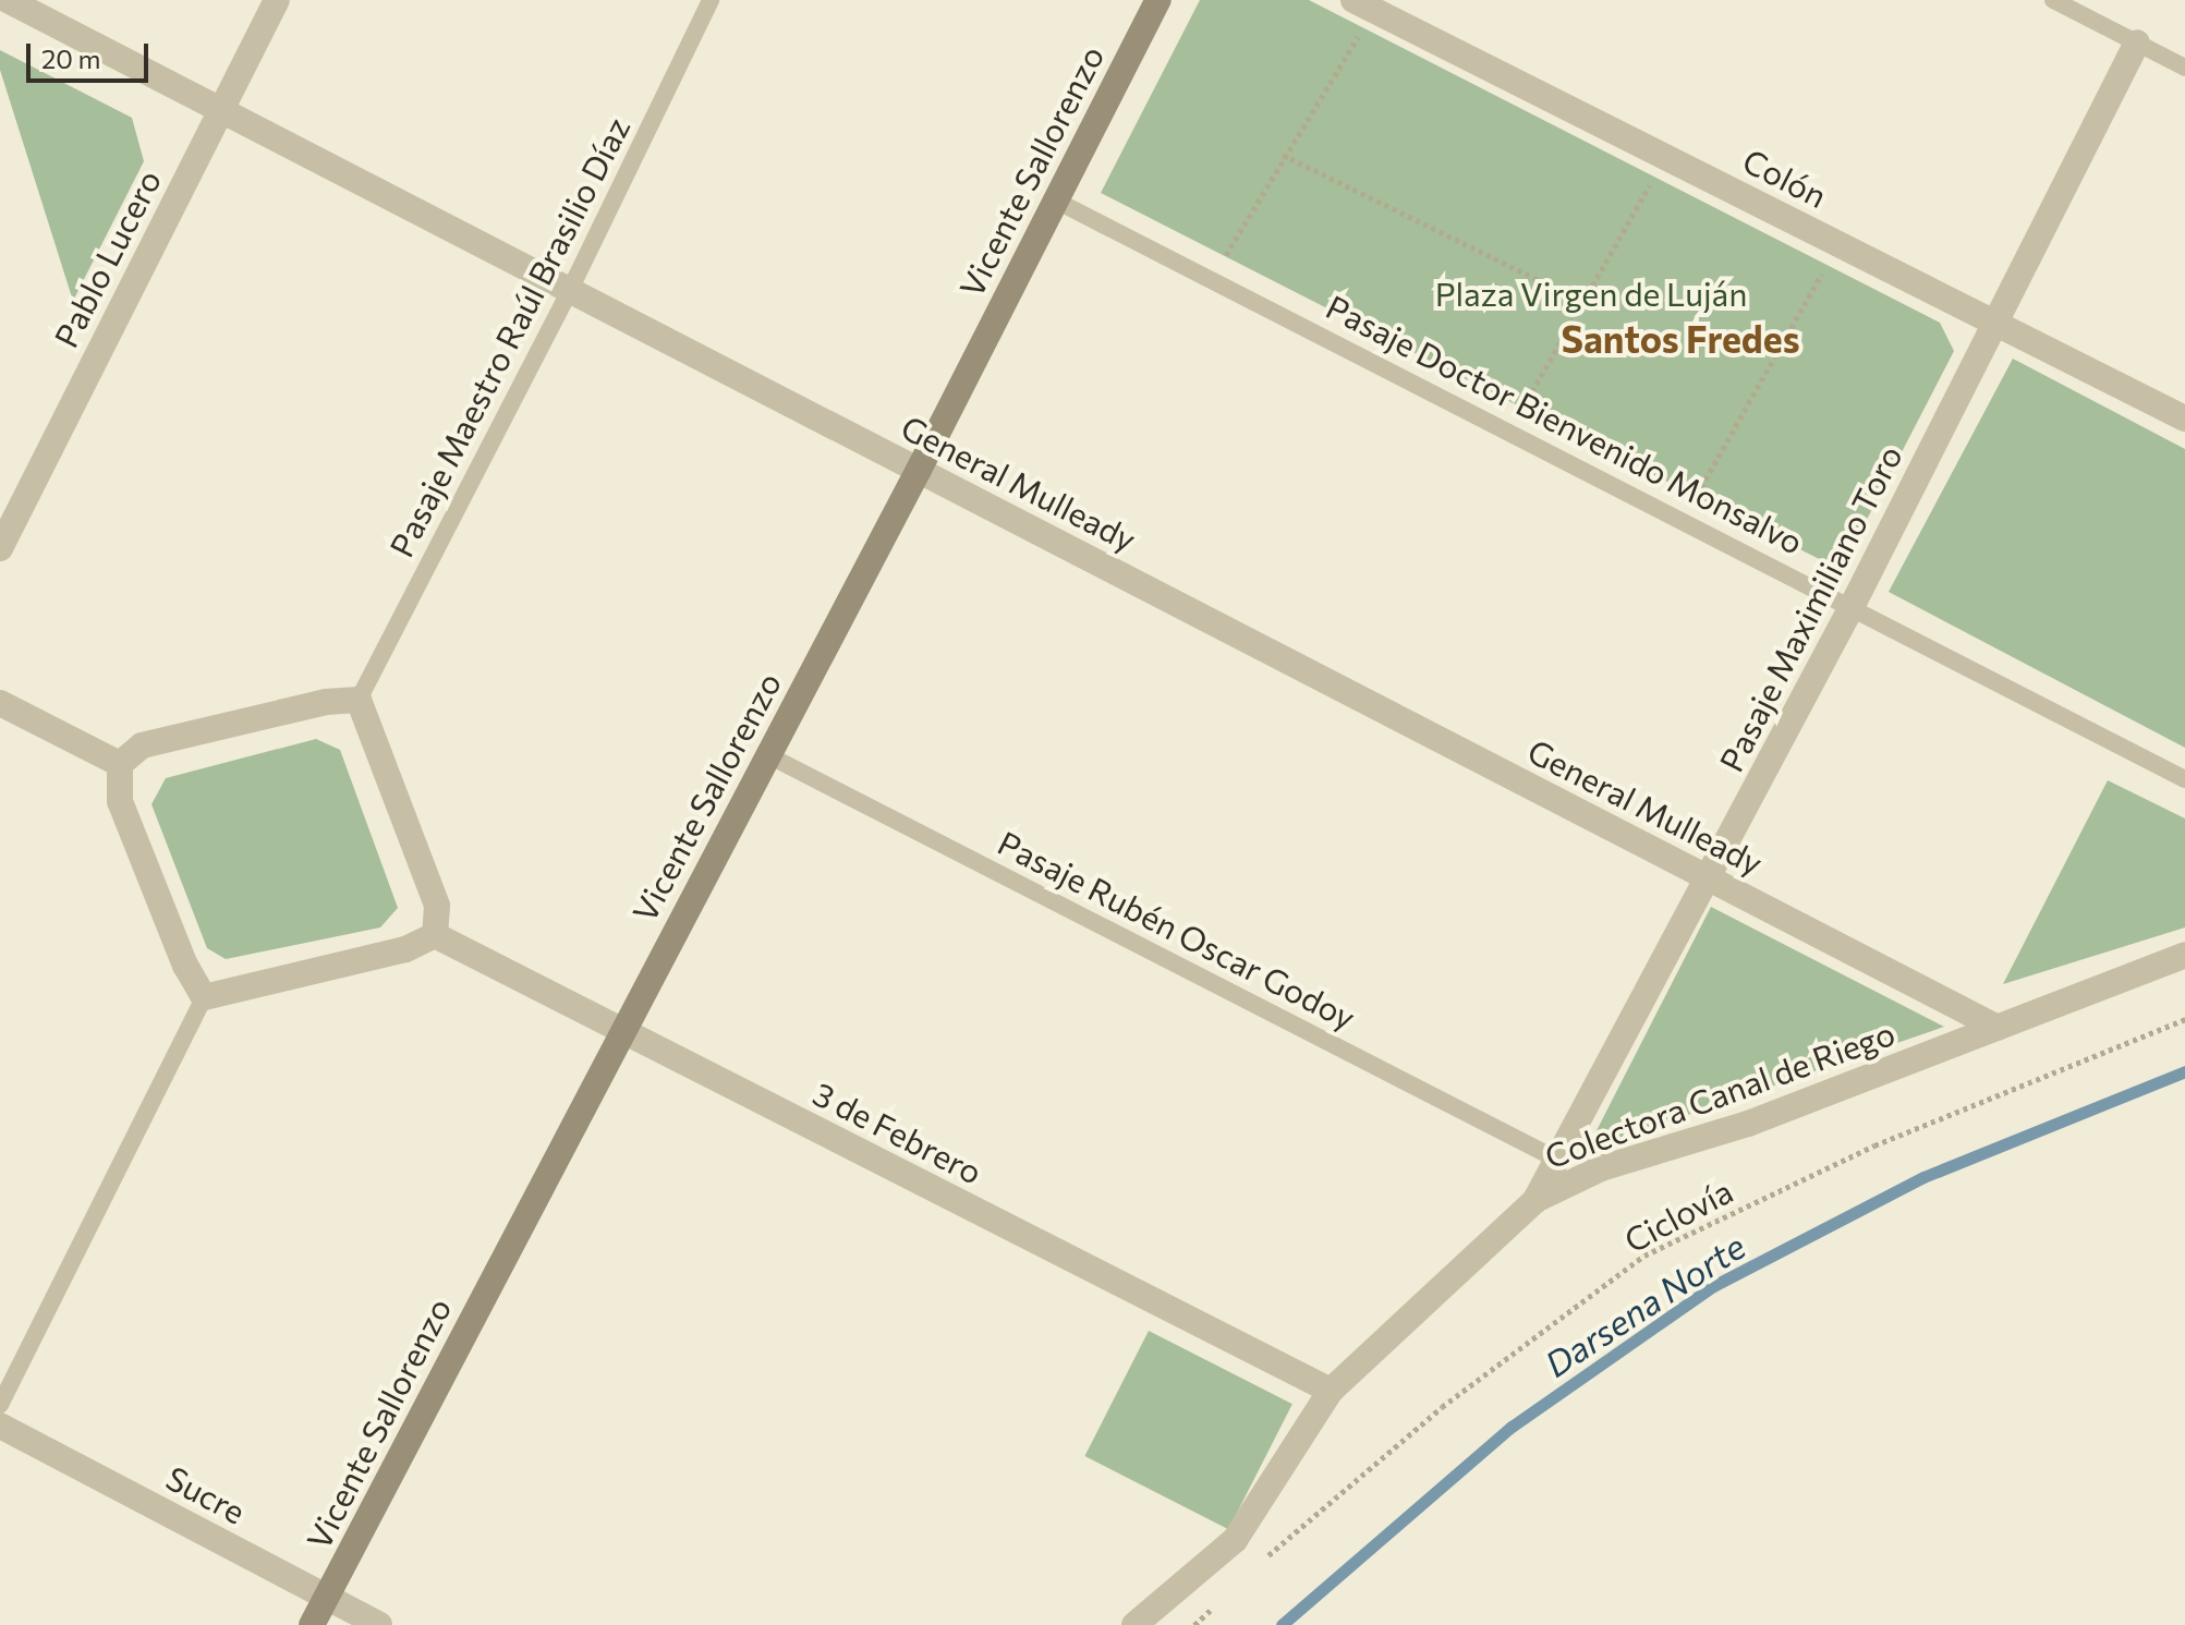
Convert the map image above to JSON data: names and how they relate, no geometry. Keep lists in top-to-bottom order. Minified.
{"streets":{"street":["Vicente Sallorenzo","Colón","Pablo Lucero","General Mulleady","Pasaje Maximiliano Toro","Colectora Canal de Riego","3 de Febrero","Sucre"],"lane":["Pasaje Maestro Raúl Brasilio Díaz","Pasaje Doctor Bienvenido Monsalvo","Pasaje Rubén Oscar Godoy"],"path":["Ciclovía"]},"crossings":[["Vicente Sallorenzo","Pasaje Doctor Bienvenido Monsalvo"],["Vicente Sallorenzo","General Mulleady"],["Vicente Sallorenzo","Pasaje Rubén Oscar Godoy"],["Vicente Sallorenzo","3 de Febrero"],["Vicente Sallorenzo","Sucre"],["Colón","Pasaje Maximiliano Toro"],["Pablo Lucero","General Mulleady"],["Pasaje Maestro Raúl Brasilio Díaz","General Mulleady"],["Pasaje Doctor Bienvenido Monsalvo","Pasaje Maximiliano Toro"],["General Mulleady","Pasaje Maximiliano Toro"],["General Mulleady","Colectora Canal de Riego"],["Pasaje Maximiliano Toro","Pasaje Rubén Oscar Godoy"],["Pasaje Maximiliano Toro","Colectora Canal de Riego"],["Colectora Canal de Riego","3 de Febrero"]],"districts":["Santos Fredes"],"water":["Darsena Norte"],"parks":["Plaza Virgen de Luján"],"scale_bar":"20 m"}
